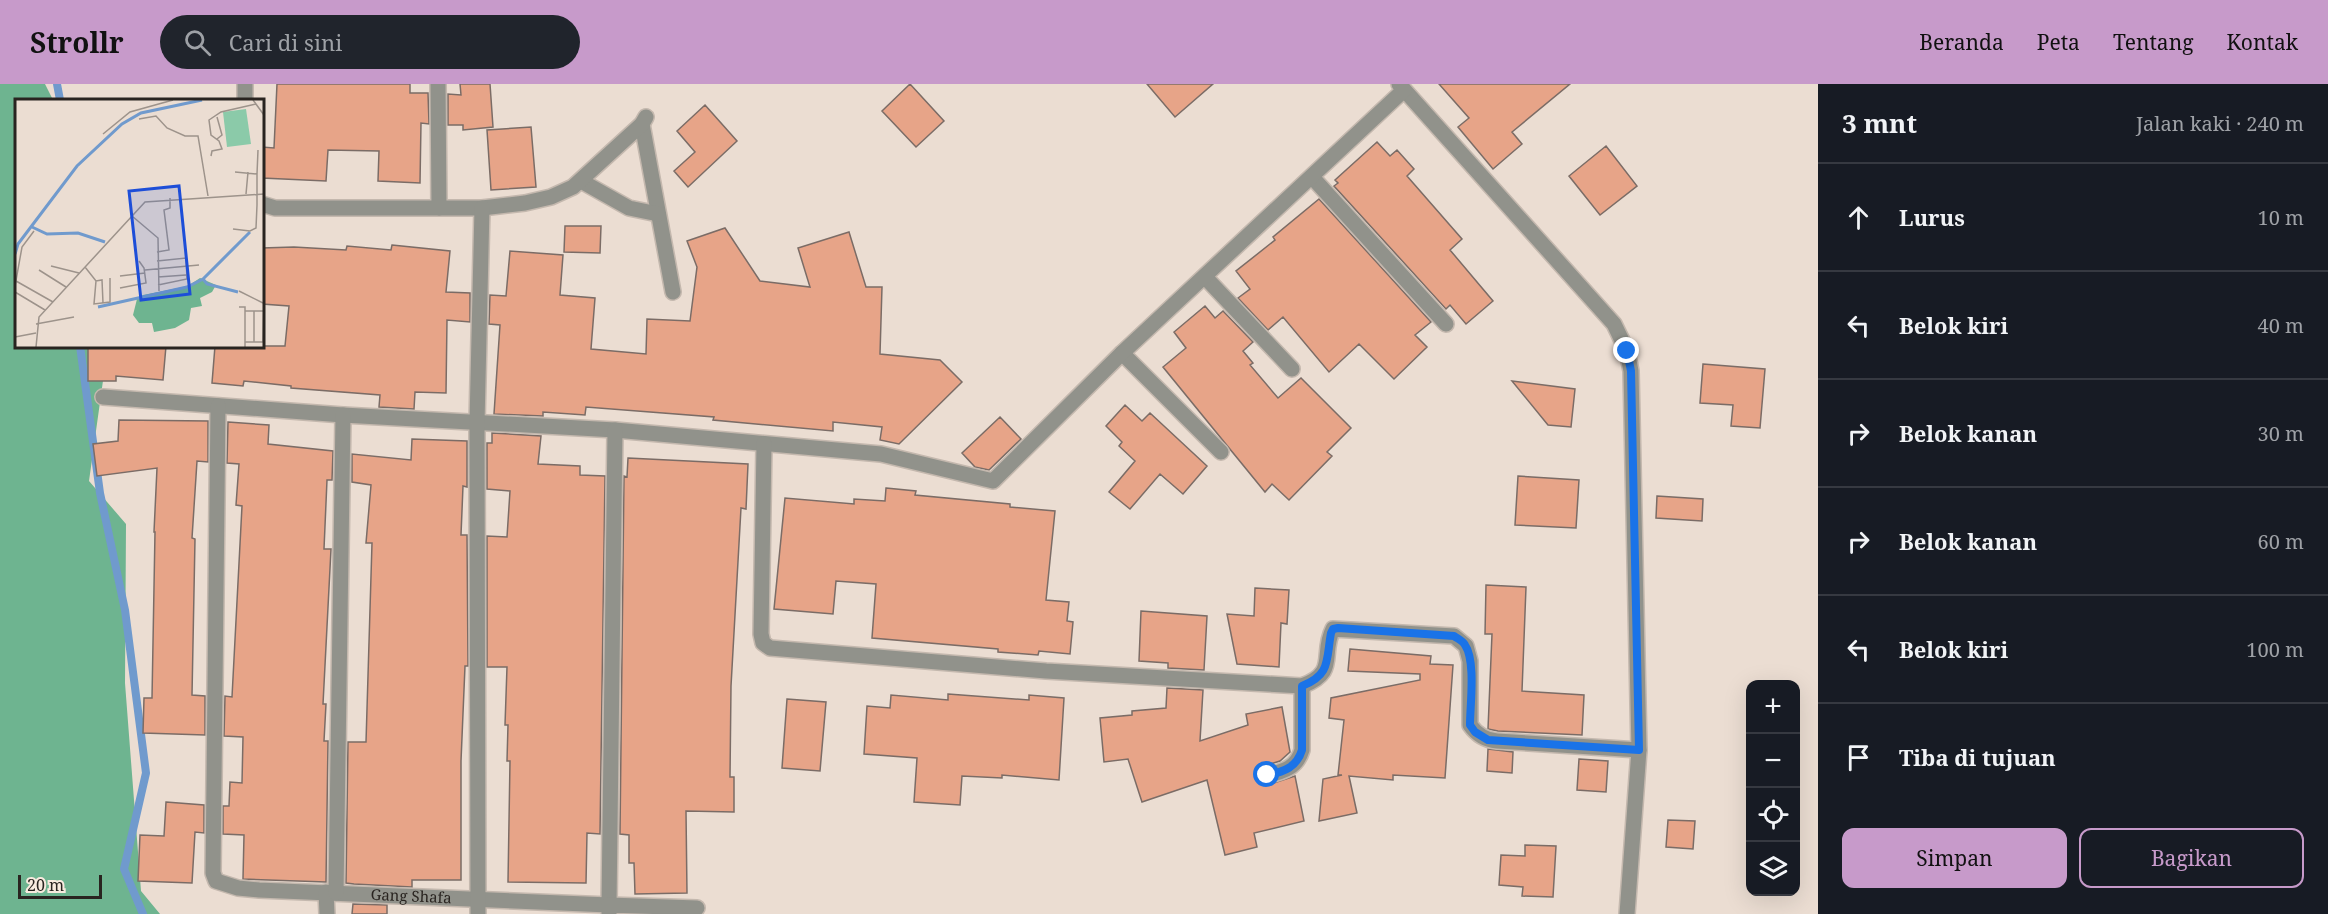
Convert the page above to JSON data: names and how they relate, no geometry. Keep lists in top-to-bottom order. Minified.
{"streets":{"street":["Gang Shafa"]},"scale_bar":"20 m","page":{"header":"Strollr","search":"Cari di sini","nav":["Beranda","Peta","Tentang","Kontak"],"heading":["3 mnt","Jalan kaki · 240 m"],"list":[["Lurus","10 m"],["Belok kiri","40 m"],["Belok kanan","30 m"],["Belok kanan","60 m"],["Belok kiri","100 m"],"Tiba di tujuan"],"map_buttons":["+","−"],"buttons":["Simpan","Bagikan"],"scale":"20 m"}}
